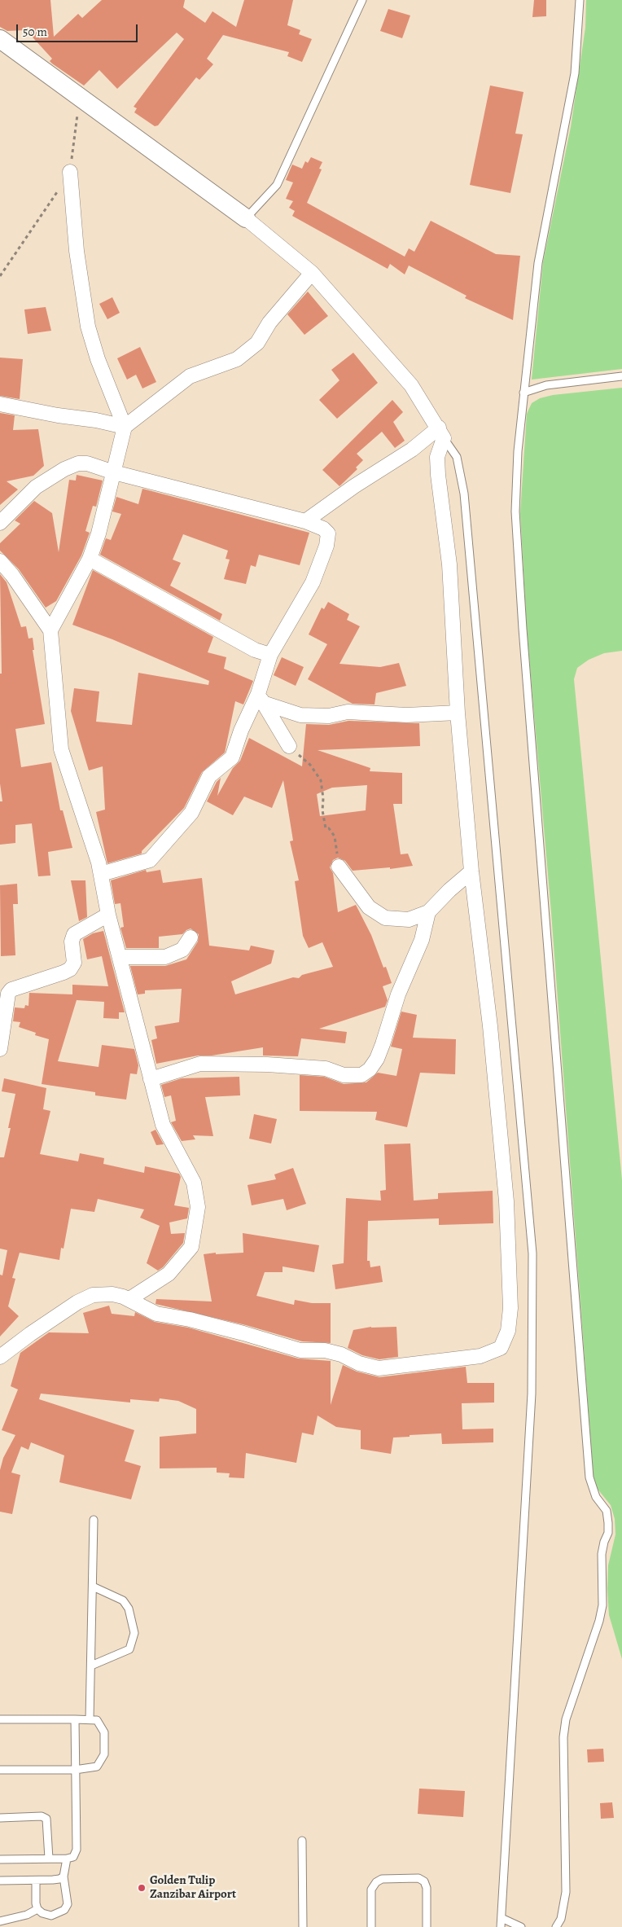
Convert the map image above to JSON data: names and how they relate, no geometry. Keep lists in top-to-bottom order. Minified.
{"places":["Golden Tulip Zanzibar Airport"],"scale_bar":"50 m"}
